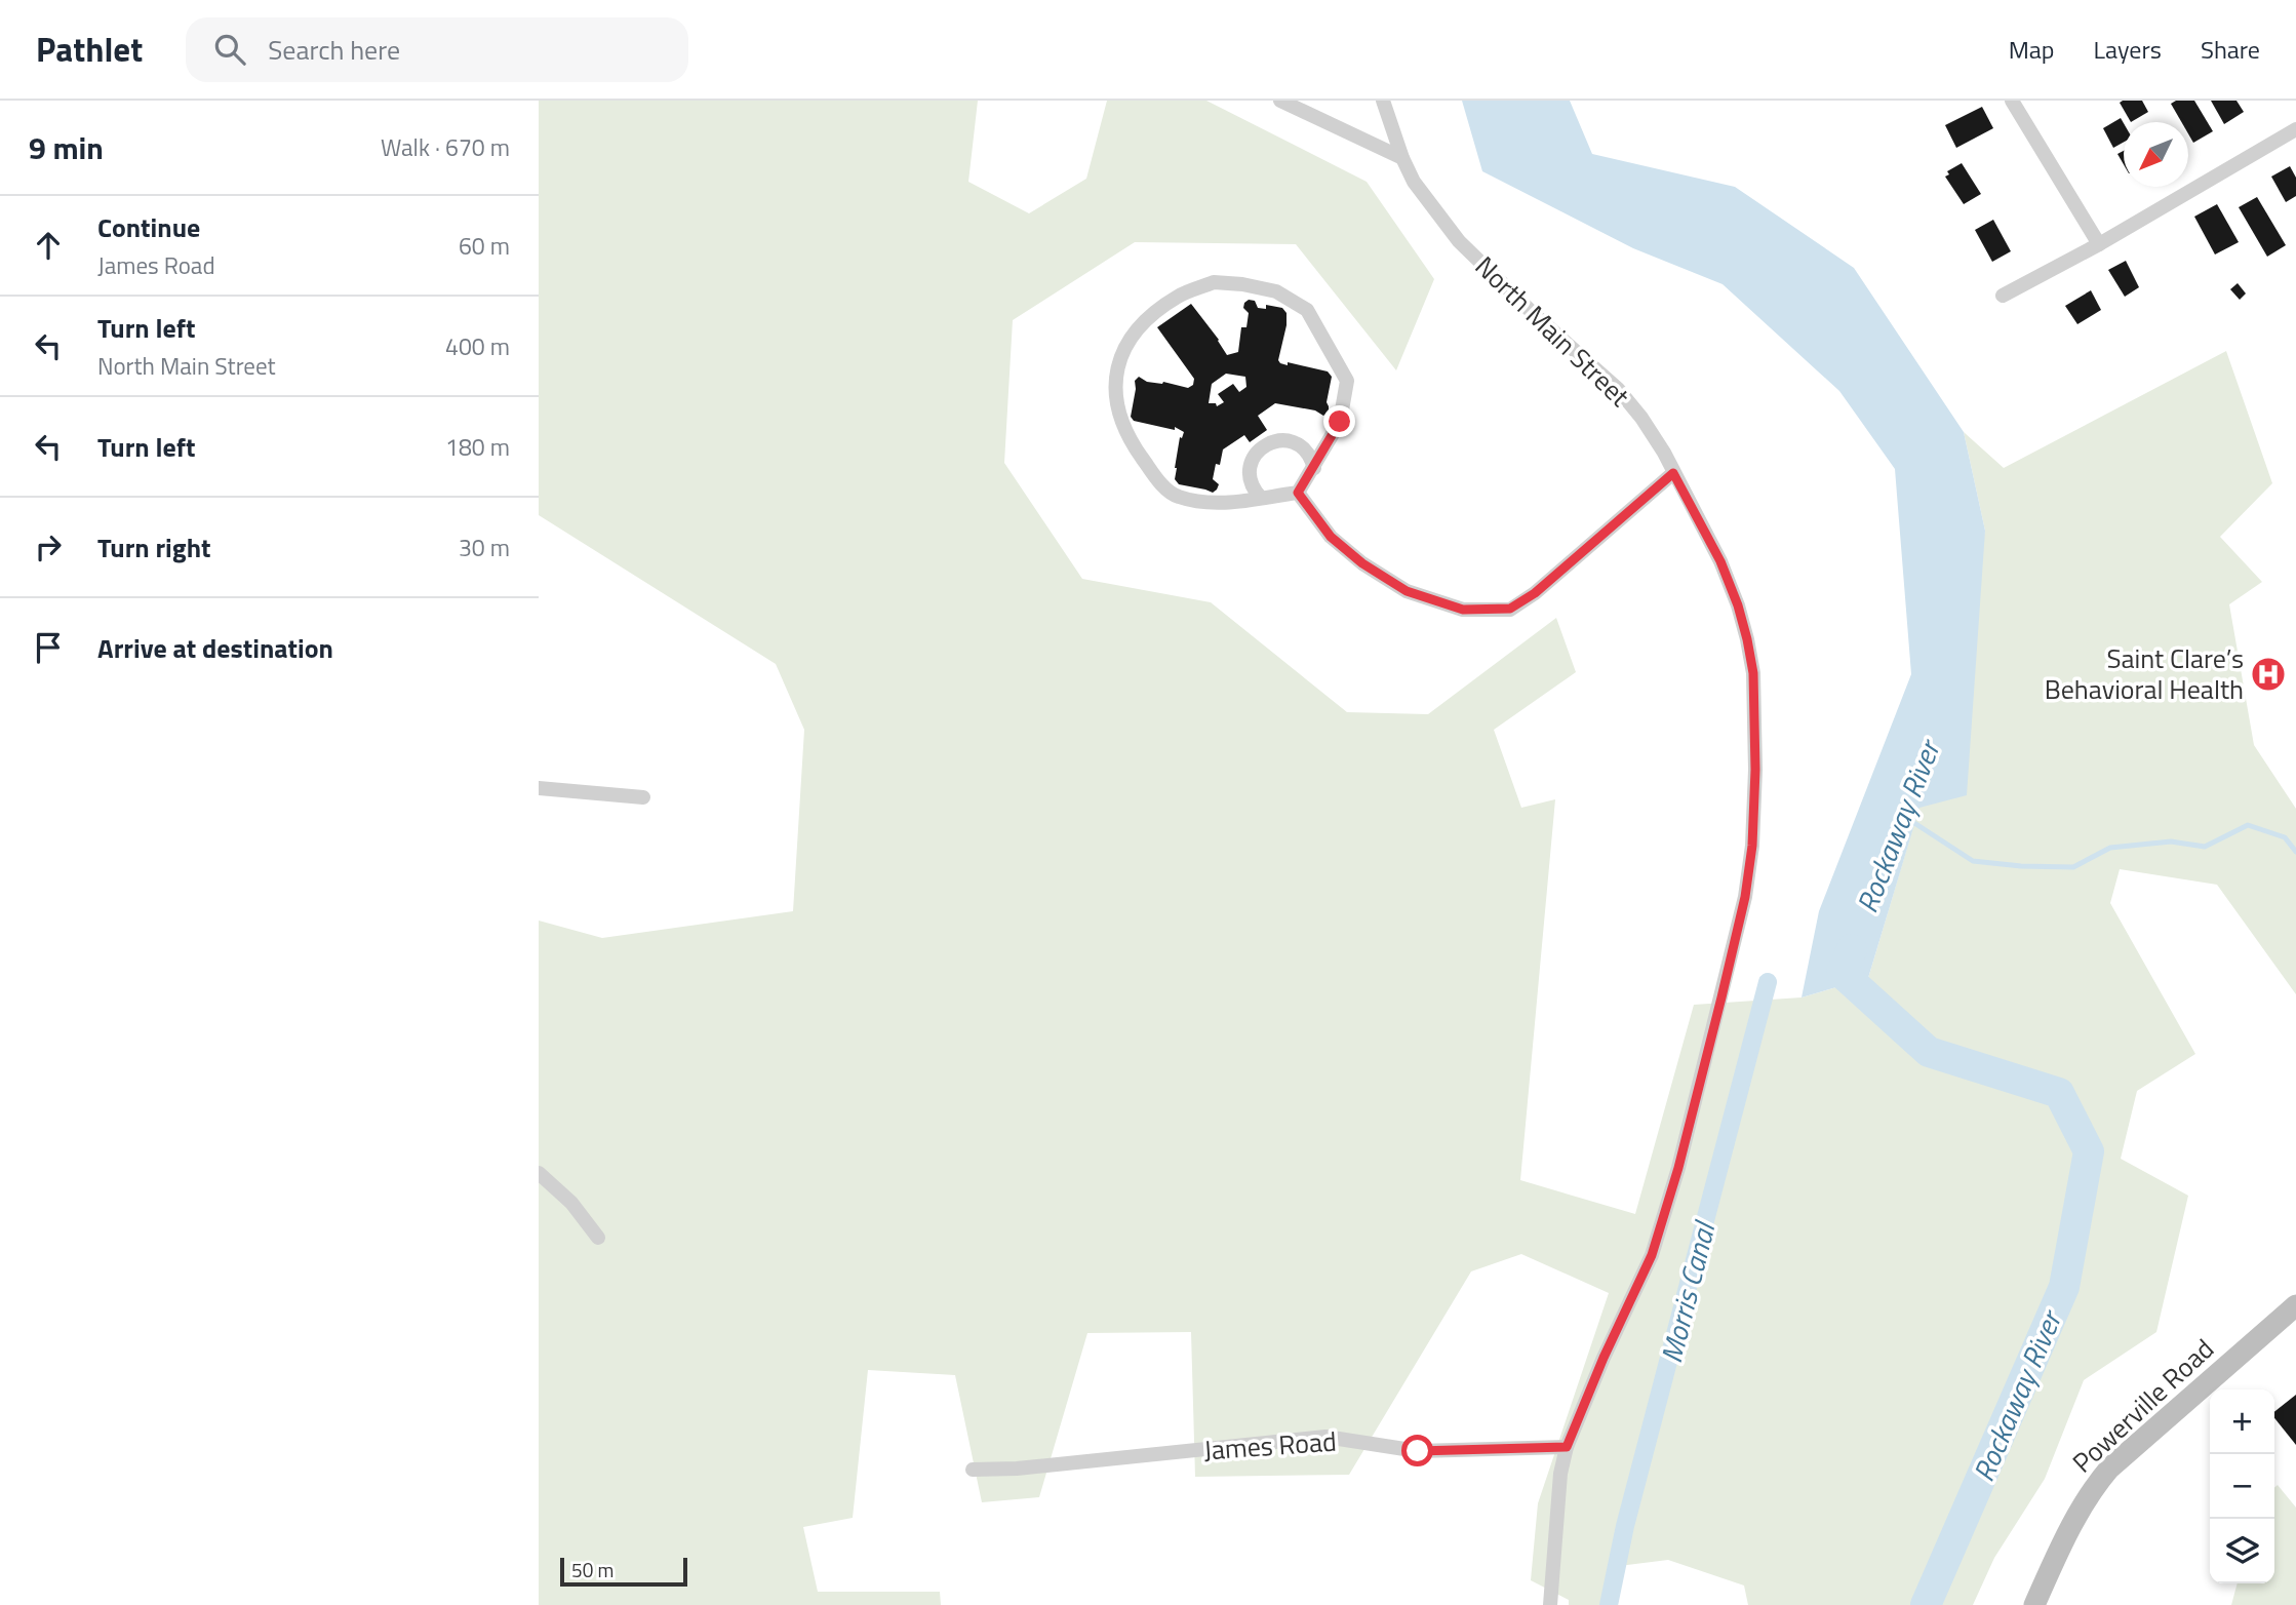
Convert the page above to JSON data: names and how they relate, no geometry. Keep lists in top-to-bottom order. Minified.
{"streets":{"main road":["Powerville Road"],"street":["North Main Street","James Road"]},"crossings":[["North Main Street","James Road"]],"water":["Rockaway River","Morris Canal"],"places":{"hospital":["Saint Clare’s Behavioral Health"]},"scale_bar":"50 m","north":"bottom left","page":{"header":"Pathlet","search":"Search here","nav":["Map","Layers","Share"],"heading":["9 min","Walk · 670 m"],"list":[["Continue","James Road","60 m"],["Turn left","North Main Street","400 m"],["Turn left","180 m"],["Turn right","30 m"],"Arrive at destination"],"map_buttons":["+","−"],"scale":"50 m"}}
